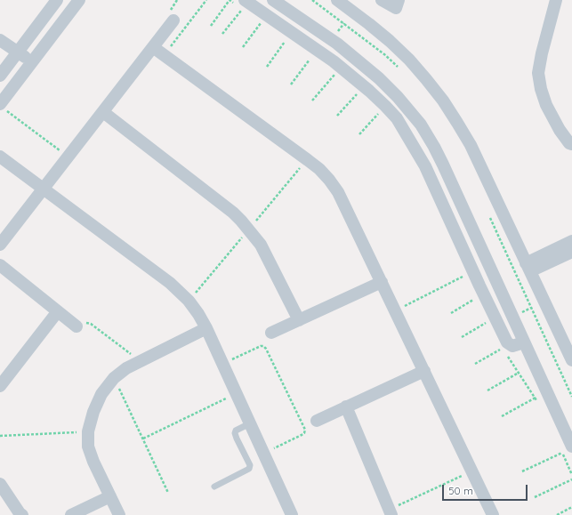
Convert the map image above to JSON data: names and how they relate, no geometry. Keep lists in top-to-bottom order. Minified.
{"scale_bar":"50 m"}
